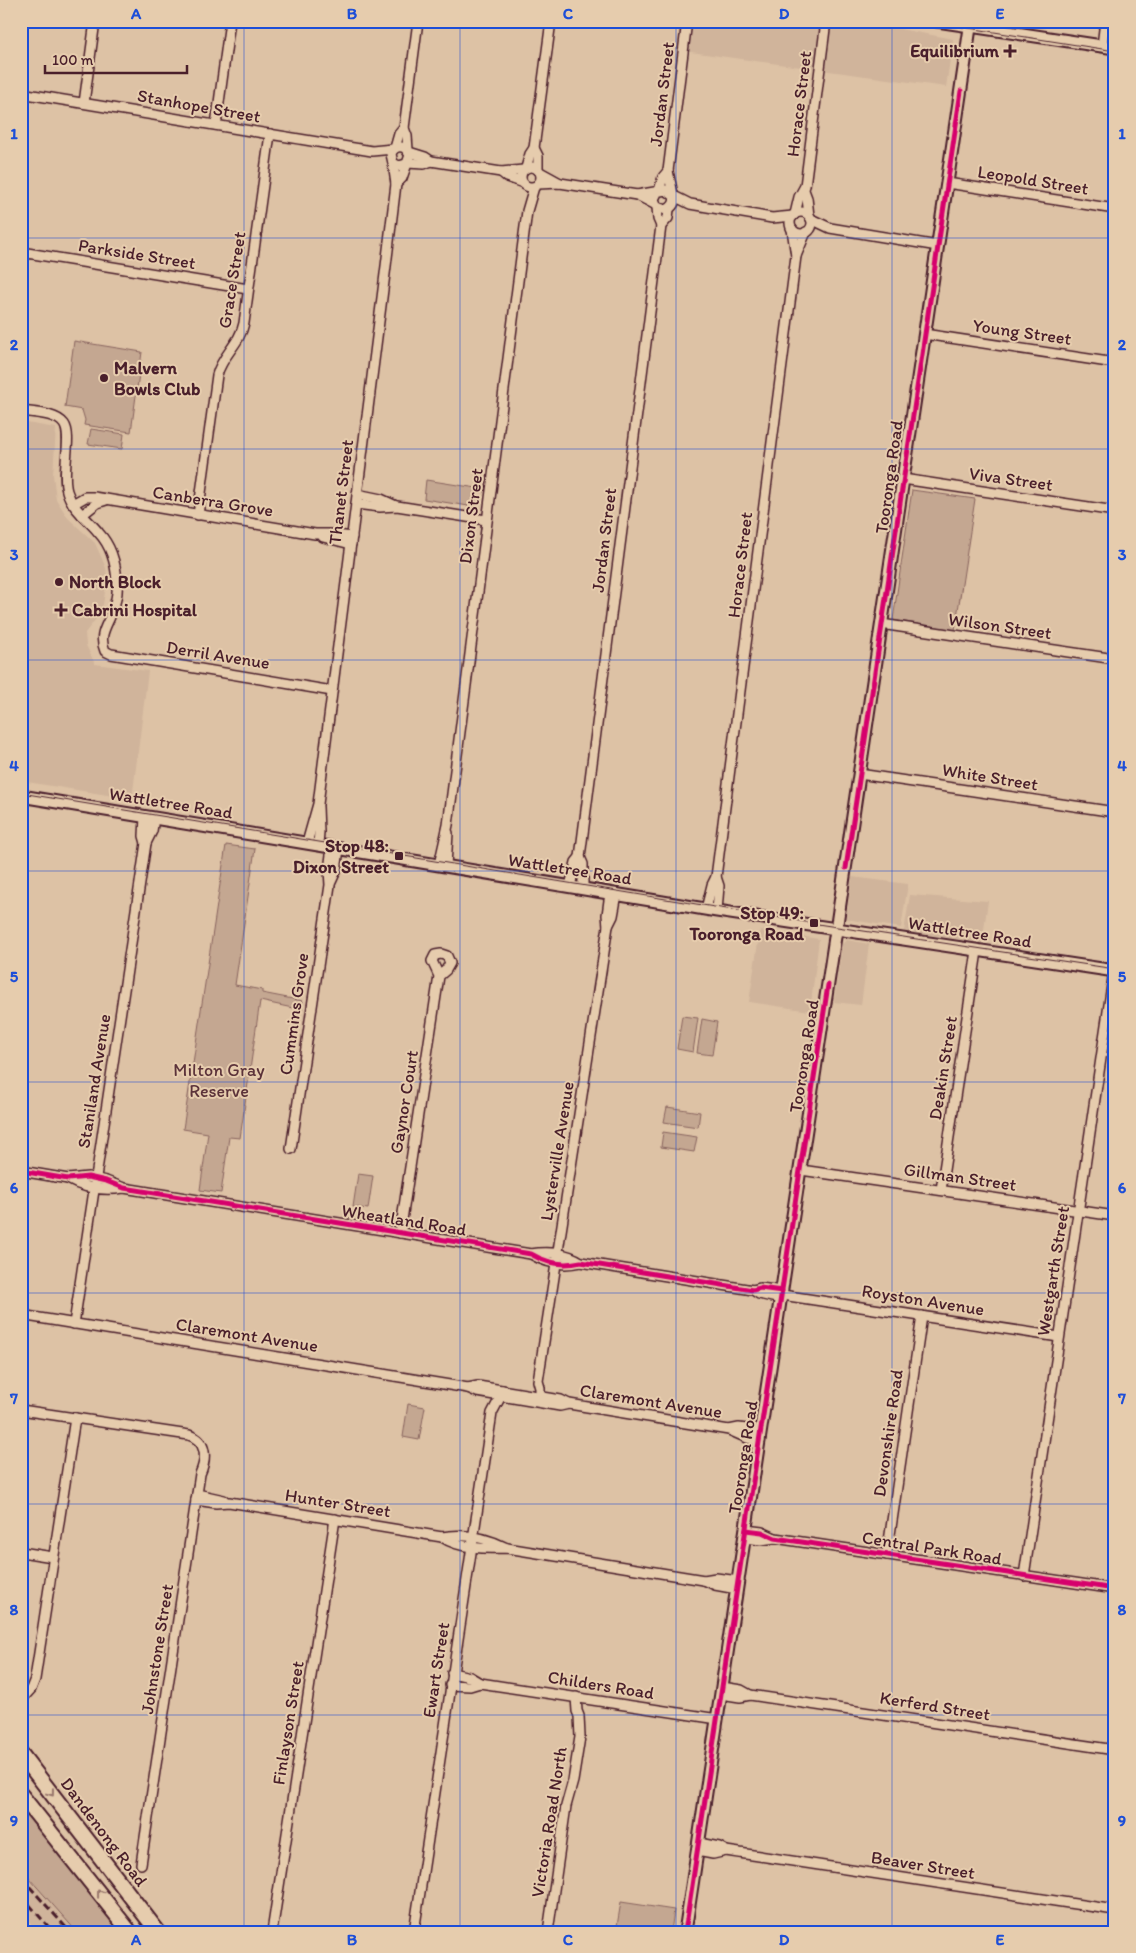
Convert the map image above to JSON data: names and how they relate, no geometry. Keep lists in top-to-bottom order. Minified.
{"streets":{"highway":["Dandenong Road"],"main road":["Tooronga Road","Wattletree Road"],"street":["Jordan Street","Horace Street","Stanhope Street","Leopold Street","Parkside Street","Grace Street","Young Street","Viva Street","Thanet Street","Canberra Grove","Dixon Street","Wilson Street","Derril Avenue","White Street","Cummins Grove","Deakin Street","Staniland Avenue","Gaynor Court","Lysterville Avenue","Gillman Street","Wheatland Road","Westgarth Street","Royston Avenue","Claremont Avenue","Devonshire Road","Hunter Street","Central Park Road","Johnstone Street","Ewart Street","Childers Road","Kerferd Street","Finlayson Street","Victoria Road North","Beaver Street"]},"crossings":[["Jordan Street","Wattletree Road"],["Horace Street","Wattletree Road"],["Stanhope Street","Grace Street"],["Stanhope Street","Thanet Street"],["Leopold Street","Tooronga Road"],["Parkside Street","Grace Street"],["Grace Street","Canberra Grove"],["Young Street","Tooronga Road"],["Tooronga Road","Viva Street"],["Tooronga Road","Wilson Street"],["Tooronga Road","White Street"],["Tooronga Road","Wattletree Road"],["Tooronga Road","Gillman Street"],["Tooronga Road","Wheatland Road"],["Tooronga Road","Royston Avenue"],["Tooronga Road","Claremont Avenue"],["Tooronga Road","Hunter Street"],["Tooronga Road","Central Park Road"],["Tooronga Road","Childers Road"],["Tooronga Road","Kerferd Street"],["Tooronga Road","Beaver Street"],["Thanet Street","Canberra Grove"],["Thanet Street","Derril Avenue"],["Thanet Street","Wattletree Road"],["Dixon Street","Wattletree Road"],["Wattletree Road","Cummins Grove"],["Wattletree Road","Deakin Street"],["Wattletree Road","Staniland Avenue"],["Wattletree Road","Lysterville Avenue"],["Wattletree Road","Westgarth Street"],["Deakin Street","Gillman Street"],["Staniland Avenue","Wheatland Road"],["Staniland Avenue","Claremont Avenue"],["Gaynor Court","Wheatland Road"],["Lysterville Avenue","Wheatland Road"],["Lysterville Avenue","Claremont Avenue"],["Gillman Street","Westgarth Street"],["Wheatland Road","Royston Avenue"],["Westgarth Street","Royston Avenue"],["Westgarth Street","Central Park Road"],["Royston Avenue","Devonshire Road"],["Claremont Avenue","Ewart Street"],["Devonshire Road","Central Park Road"],["Hunter Street","Johnstone Street"],["Hunter Street","Ewart Street"],["Hunter Street","Finlayson Street"],["Ewart Street","Childers Road"],["Childers Road","Victoria Road North"]],"parks":["Milton Gray Reserve"],"places":{"health":["Equilibrium","Cabrini Hospital"],"other":["Malvern Bowls Club","North Block"],"transit":["Stop 48: Dixon Street","Stop 49: Tooronga Road"]},"scale_bar":"100 m","grid":{"columns":["A","B","C","D","E"],"rows":["1","2","3","4","5","6","7","8","9"]}}
